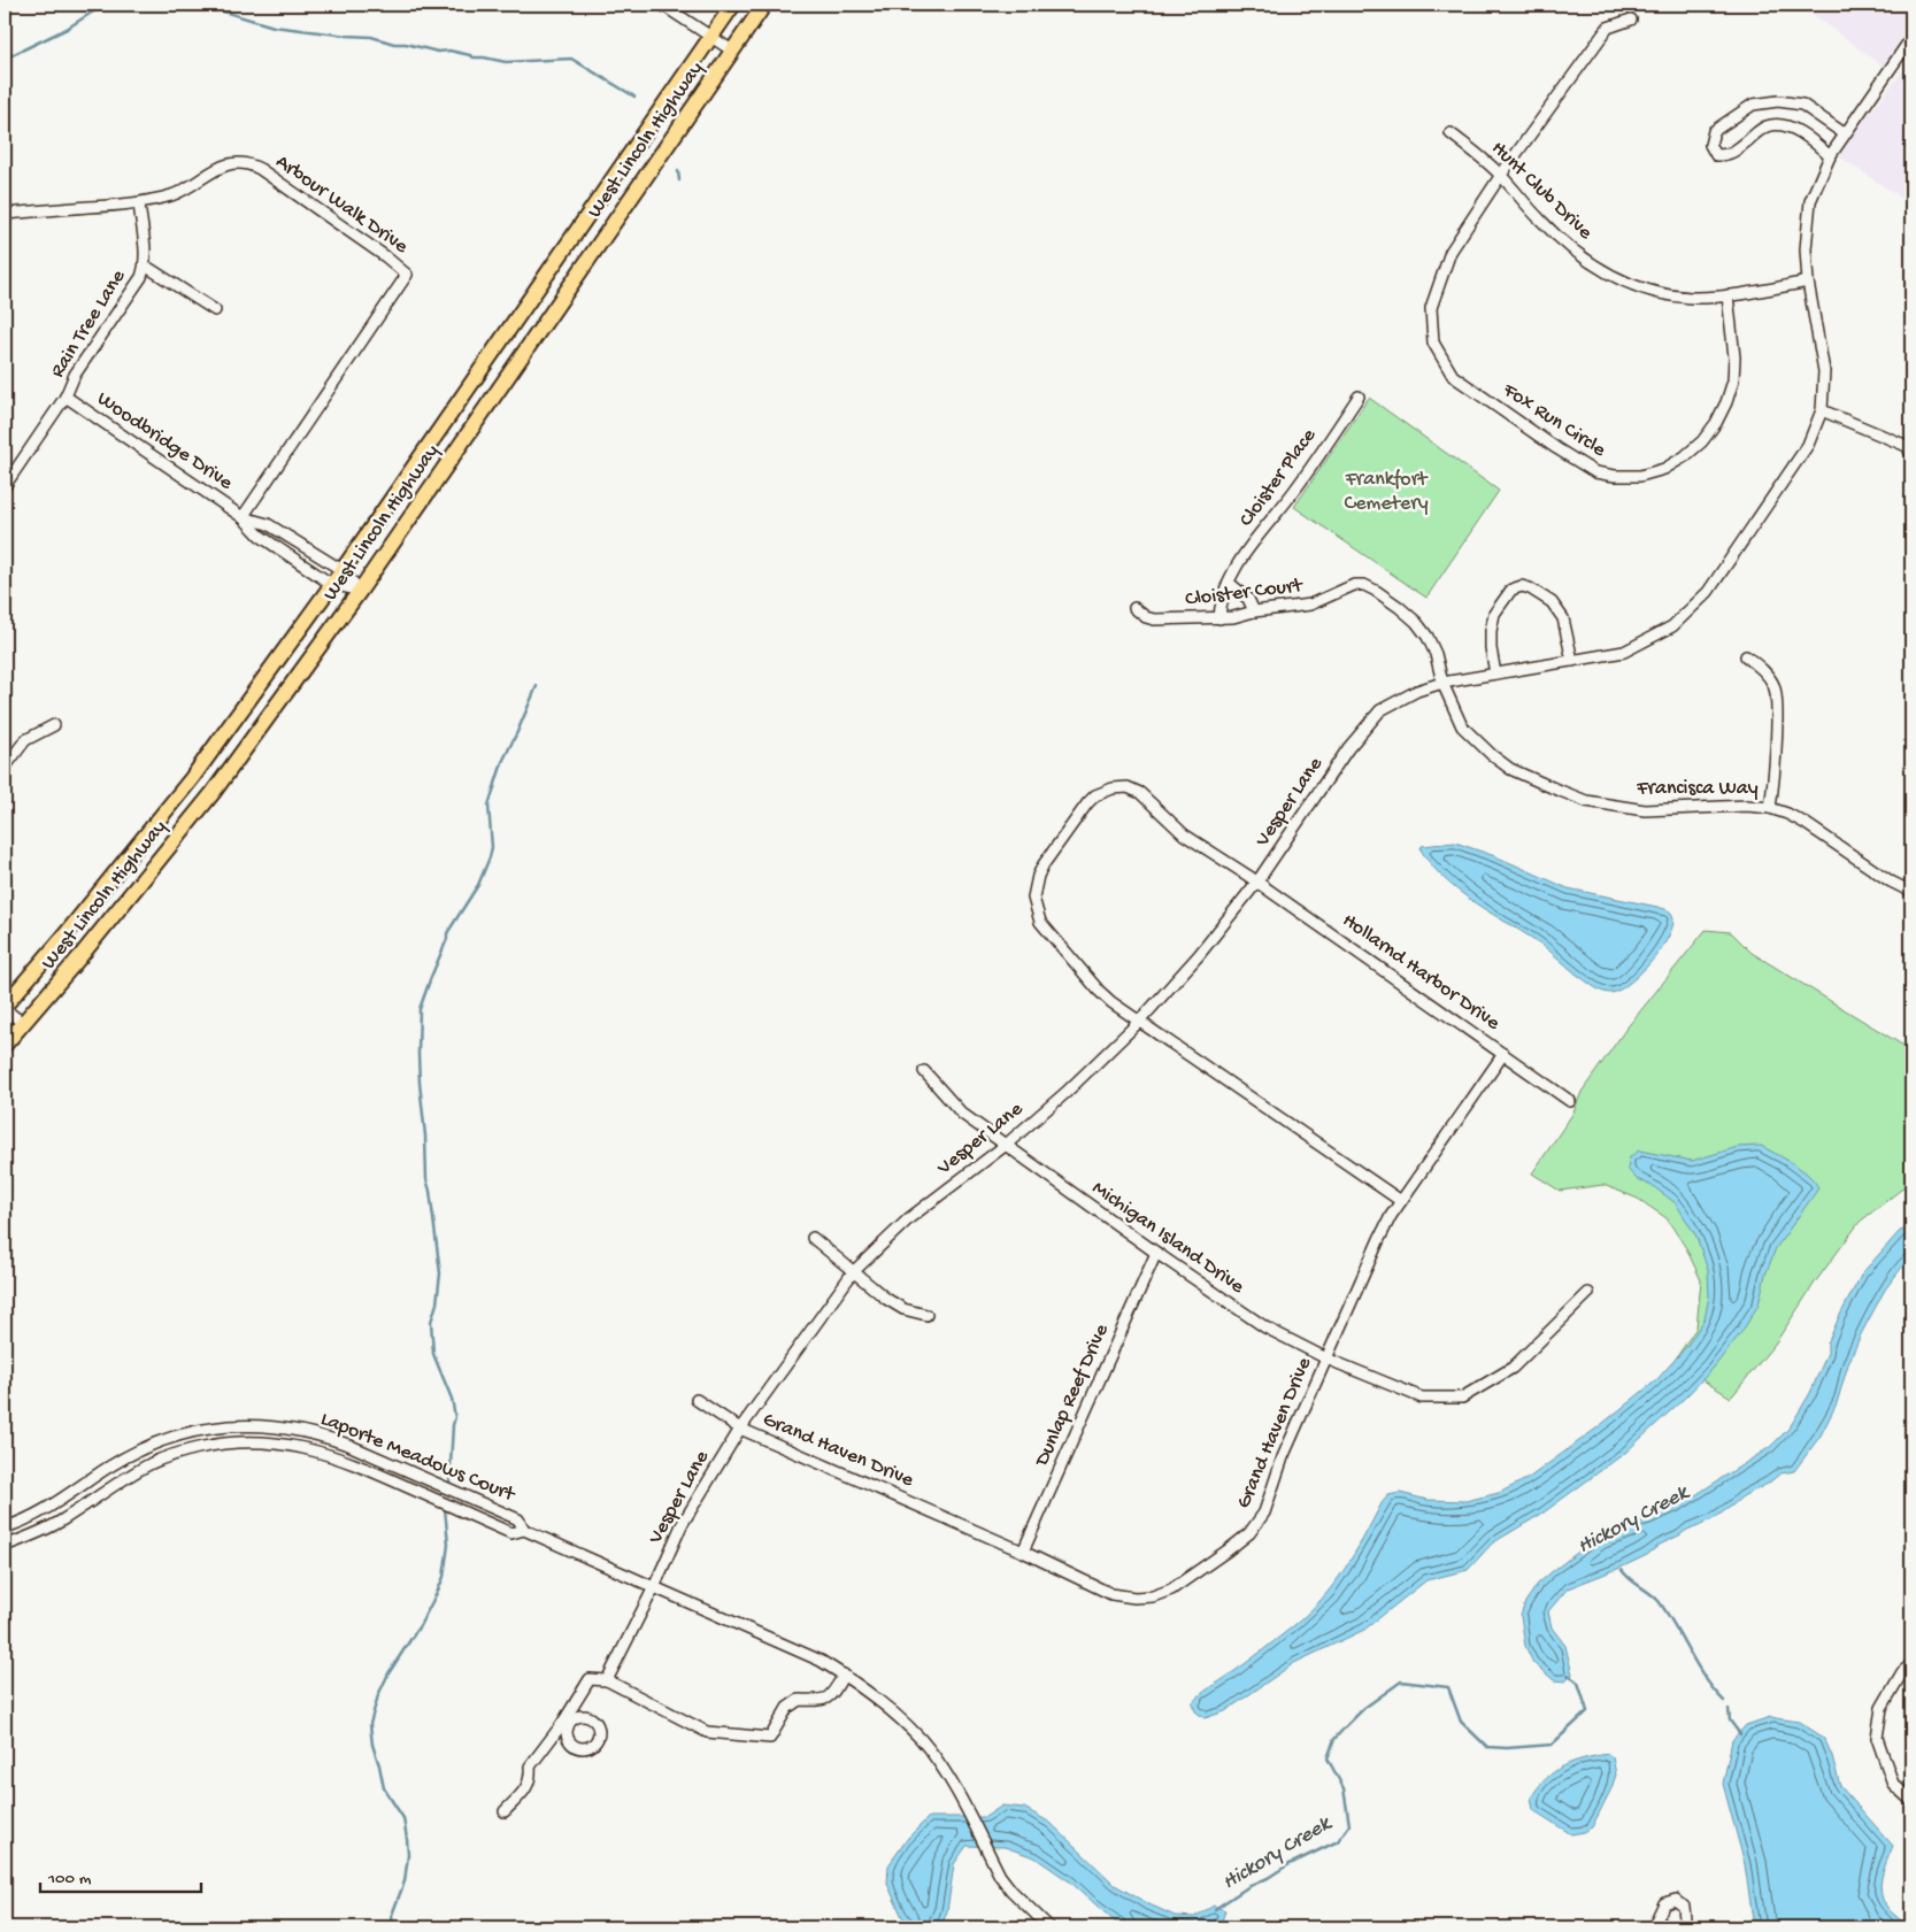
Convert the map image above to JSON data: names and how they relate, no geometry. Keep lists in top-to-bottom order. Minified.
{"streets":{"main road":["West Lincoln Highway"],"street":["Hunt Club Drive","Arbour Walk Drive","Rain Tree Lane","Fox Run Circle","Woodbridge Drive","Cloister Place","Cloister Court","Francisca Way","Vesper Lane","Hollarnd Harbor Drive","Michigan Island Drive","Dunlap Reef Drive","Grand Haven Drive","Laporte Meadows Court"]},"crossings":[["West Lincoln Highway","Woodbridge Drive"],["Hunt Club Drive","Fox Run Circle"],["Hunt Club Drive","Vesper Lane"],["Arbour Walk Drive","Rain Tree Lane"],["Arbour Walk Drive","Woodbridge Drive"],["Rain Tree Lane","Woodbridge Drive"],["Cloister Place","Cloister Court"],["Cloister Court","Francisca Way"],["Cloister Court","Vesper Lane"],["Francisca Way","Vesper Lane"],["Vesper Lane","Hollarnd Harbor Drive"],["Vesper Lane","Michigan Island Drive"],["Vesper Lane","Grand Haven Drive"],["Vesper Lane","Laporte Meadows Court"],["Hollarnd Harbor Drive","Grand Haven Drive"],["Michigan Island Drive","Dunlap Reef Drive"],["Michigan Island Drive","Grand Haven Drive"],["Dunlap Reef Drive","Grand Haven Drive"]],"water":["Hickory Creek"],"parks":["Frankfort Cemetery"],"scale_bar":"100 m"}
